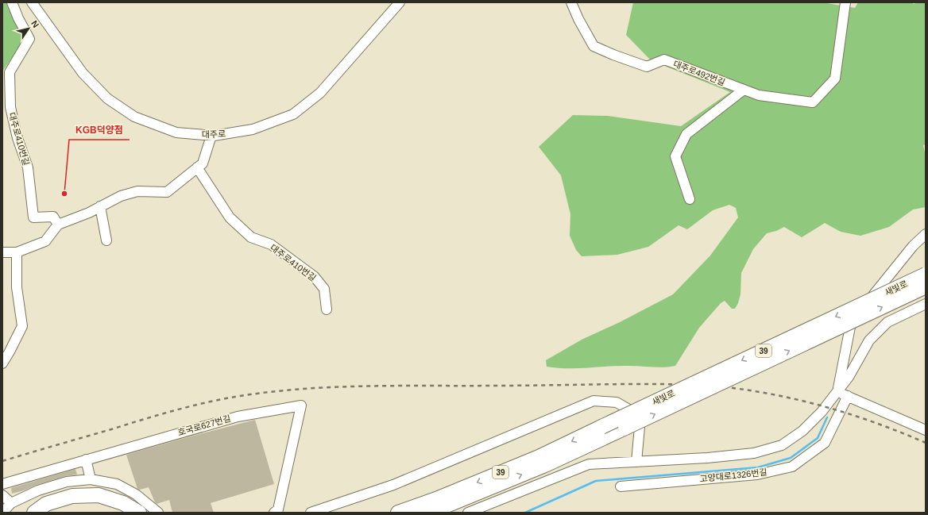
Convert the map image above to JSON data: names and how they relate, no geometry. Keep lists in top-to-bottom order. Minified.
{"streets":{"highway":["새빛로","39"],"street":["대주로492번길","대주로","대주로410번길","호국로627번길","고양대로1326번길"]},"places":["KGB덕양점"],"north":"top right"}
